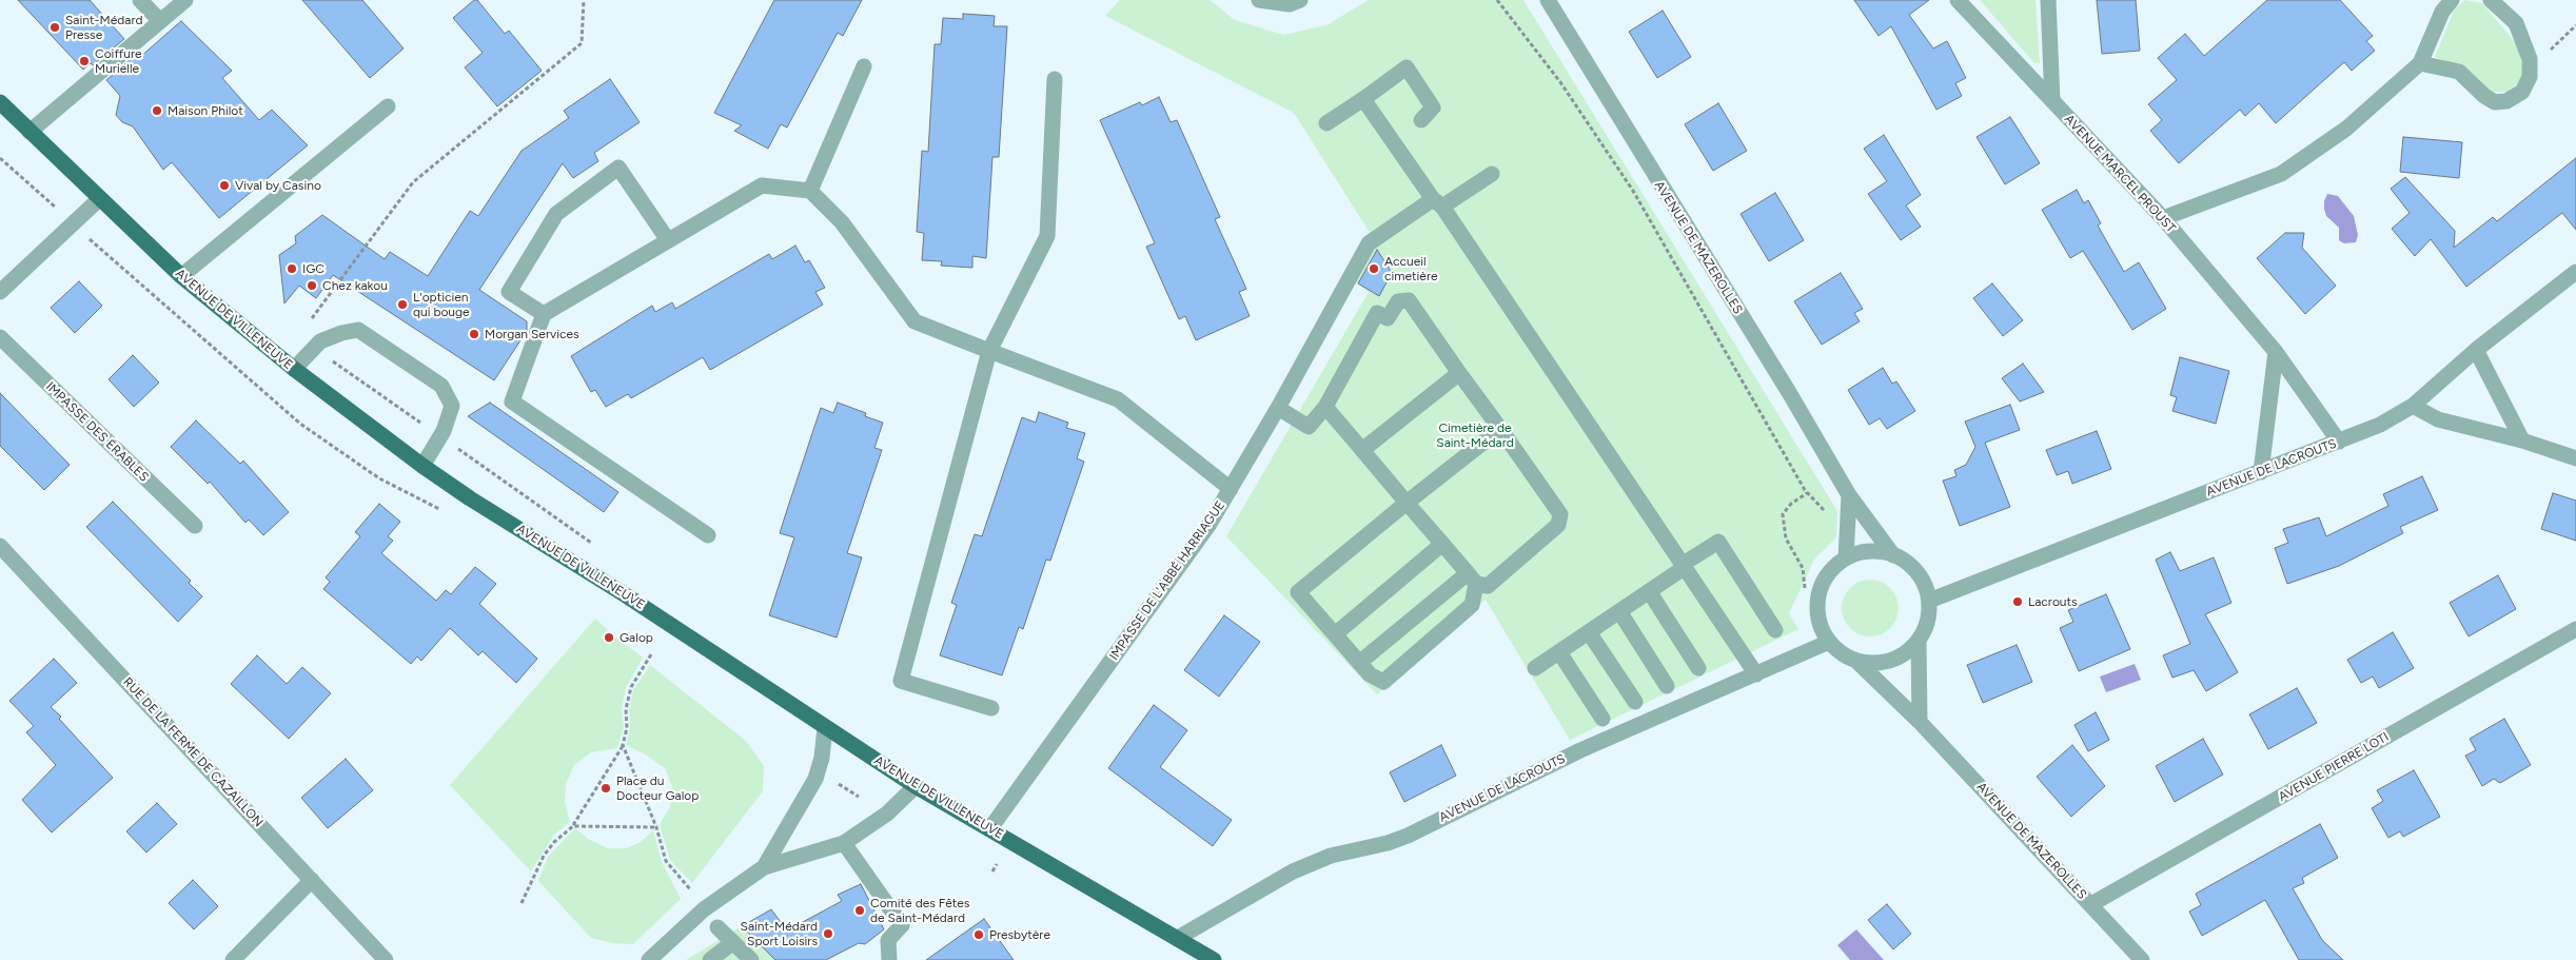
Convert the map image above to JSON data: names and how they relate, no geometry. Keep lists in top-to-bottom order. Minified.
{"streets":{"main road":["AVENUE DE VILLENEUVE"],"street":["AVENUE MARCEL PROUST","AVENUE DE MAZEROLLES","IMPASSE DES ÉRABLES","AVENUE DE LACROUTS","IMPASSE DE L'ABBÉ HARRIAGUE","RUE DE LA FERME DE CAZAILLON","AVENUE PIERRE LOTI"]},"crossings":[["AVENUE MARCEL PROUST","AVENUE DE LACROUTS"],["AVENUE DE MAZEROLLES","AVENUE DE LACROUTS"],["AVENUE DE MAZEROLLES","AVENUE PIERRE LOTI"],["AVENUE DE VILLENEUVE","AVENUE DE LACROUTS"],["AVENUE DE VILLENEUVE","IMPASSE DE L'ABBÉ HARRIAGUE"]],"parks":["Cimetière de Saint-Médard"],"places":["Saint-Médard Presse","Coiffure Murielle","Maison Philot","Vival by Casino","IGC","Accueil cimetière","Chez kakou","L'opticien qui bouge","Morgan Services","Lacrouts","Galop","Place du Docteur Galop","Comité des Fêtes de Saint-Médard","Saint-Médard Sport Loisirs","Presbytère"]}
